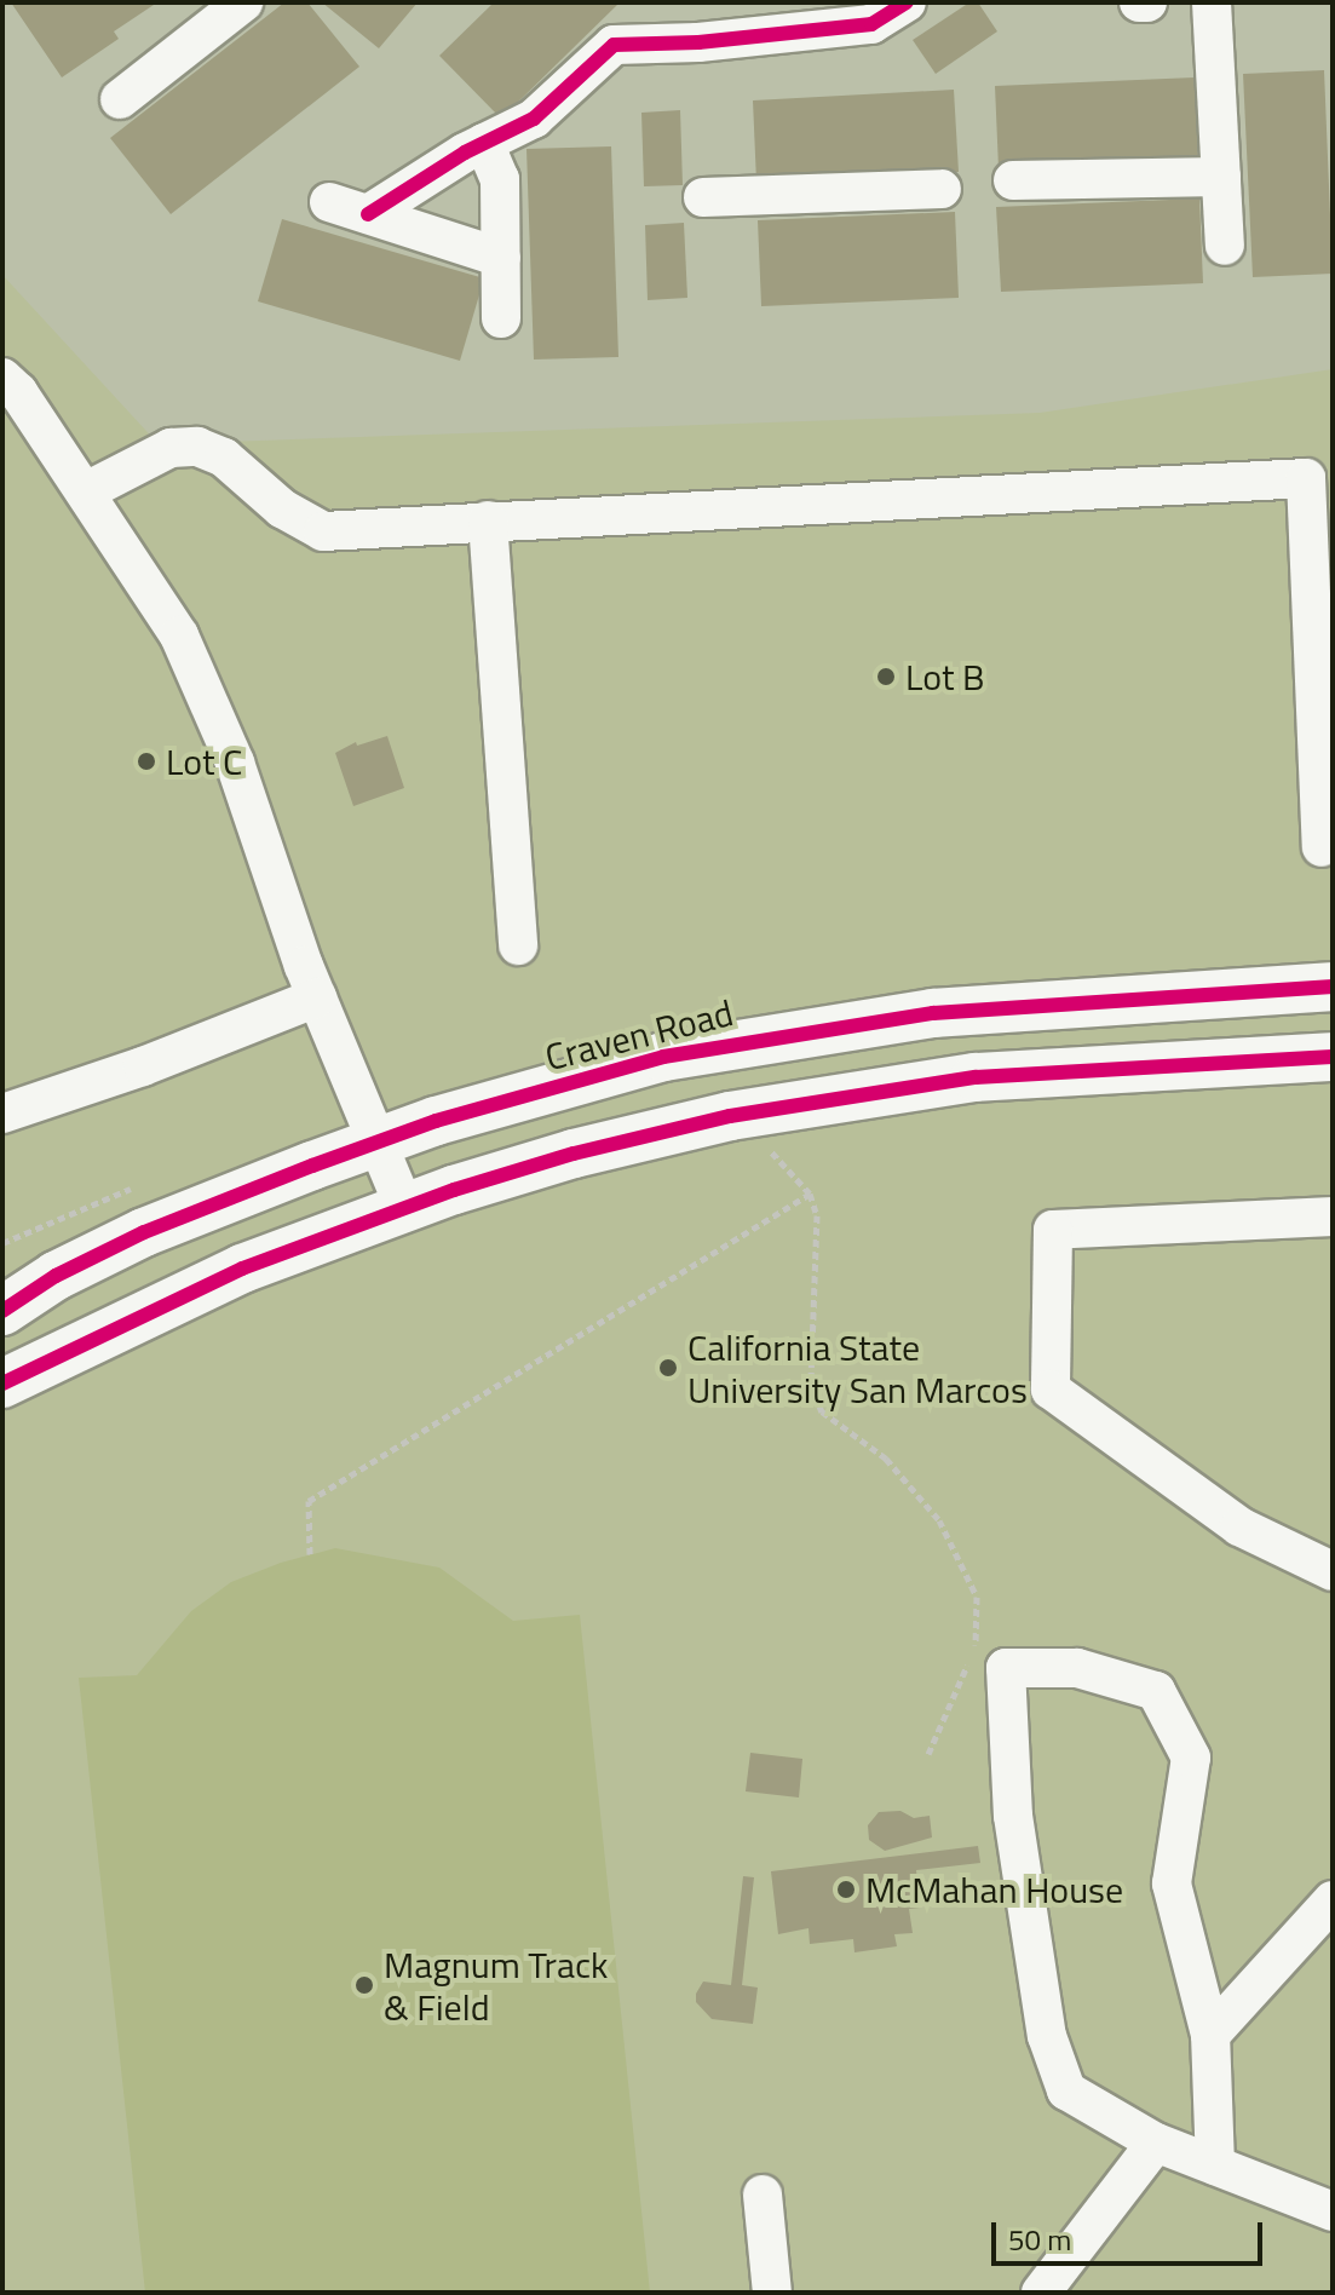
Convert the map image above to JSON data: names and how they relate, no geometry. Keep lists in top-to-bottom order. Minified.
{"streets":{"main road":["Craven Road"]},"places":["Lot B","Lot C","California State University San Marcos","McMahan House","Magnum Track & Field"],"scale_bar":"50 m"}
